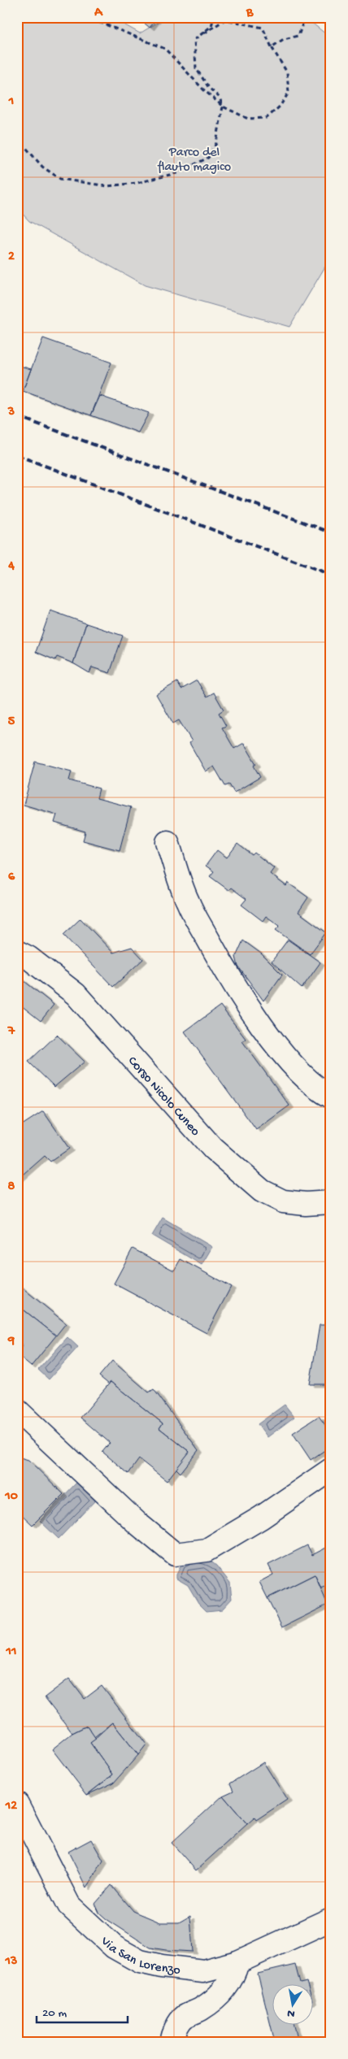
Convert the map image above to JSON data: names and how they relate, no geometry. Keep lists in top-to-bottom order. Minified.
{"streets":{"main road":["Corso Nicolo Cuneo","Via San Lorenzo"]},"parks":["Parco del flauto magico"],"scale_bar":"20 m","north":"bottom","grid":{"columns":["A","B"],"rows":["1","2","3","4","5","6","7","8","9","10","11","12","13"]}}
